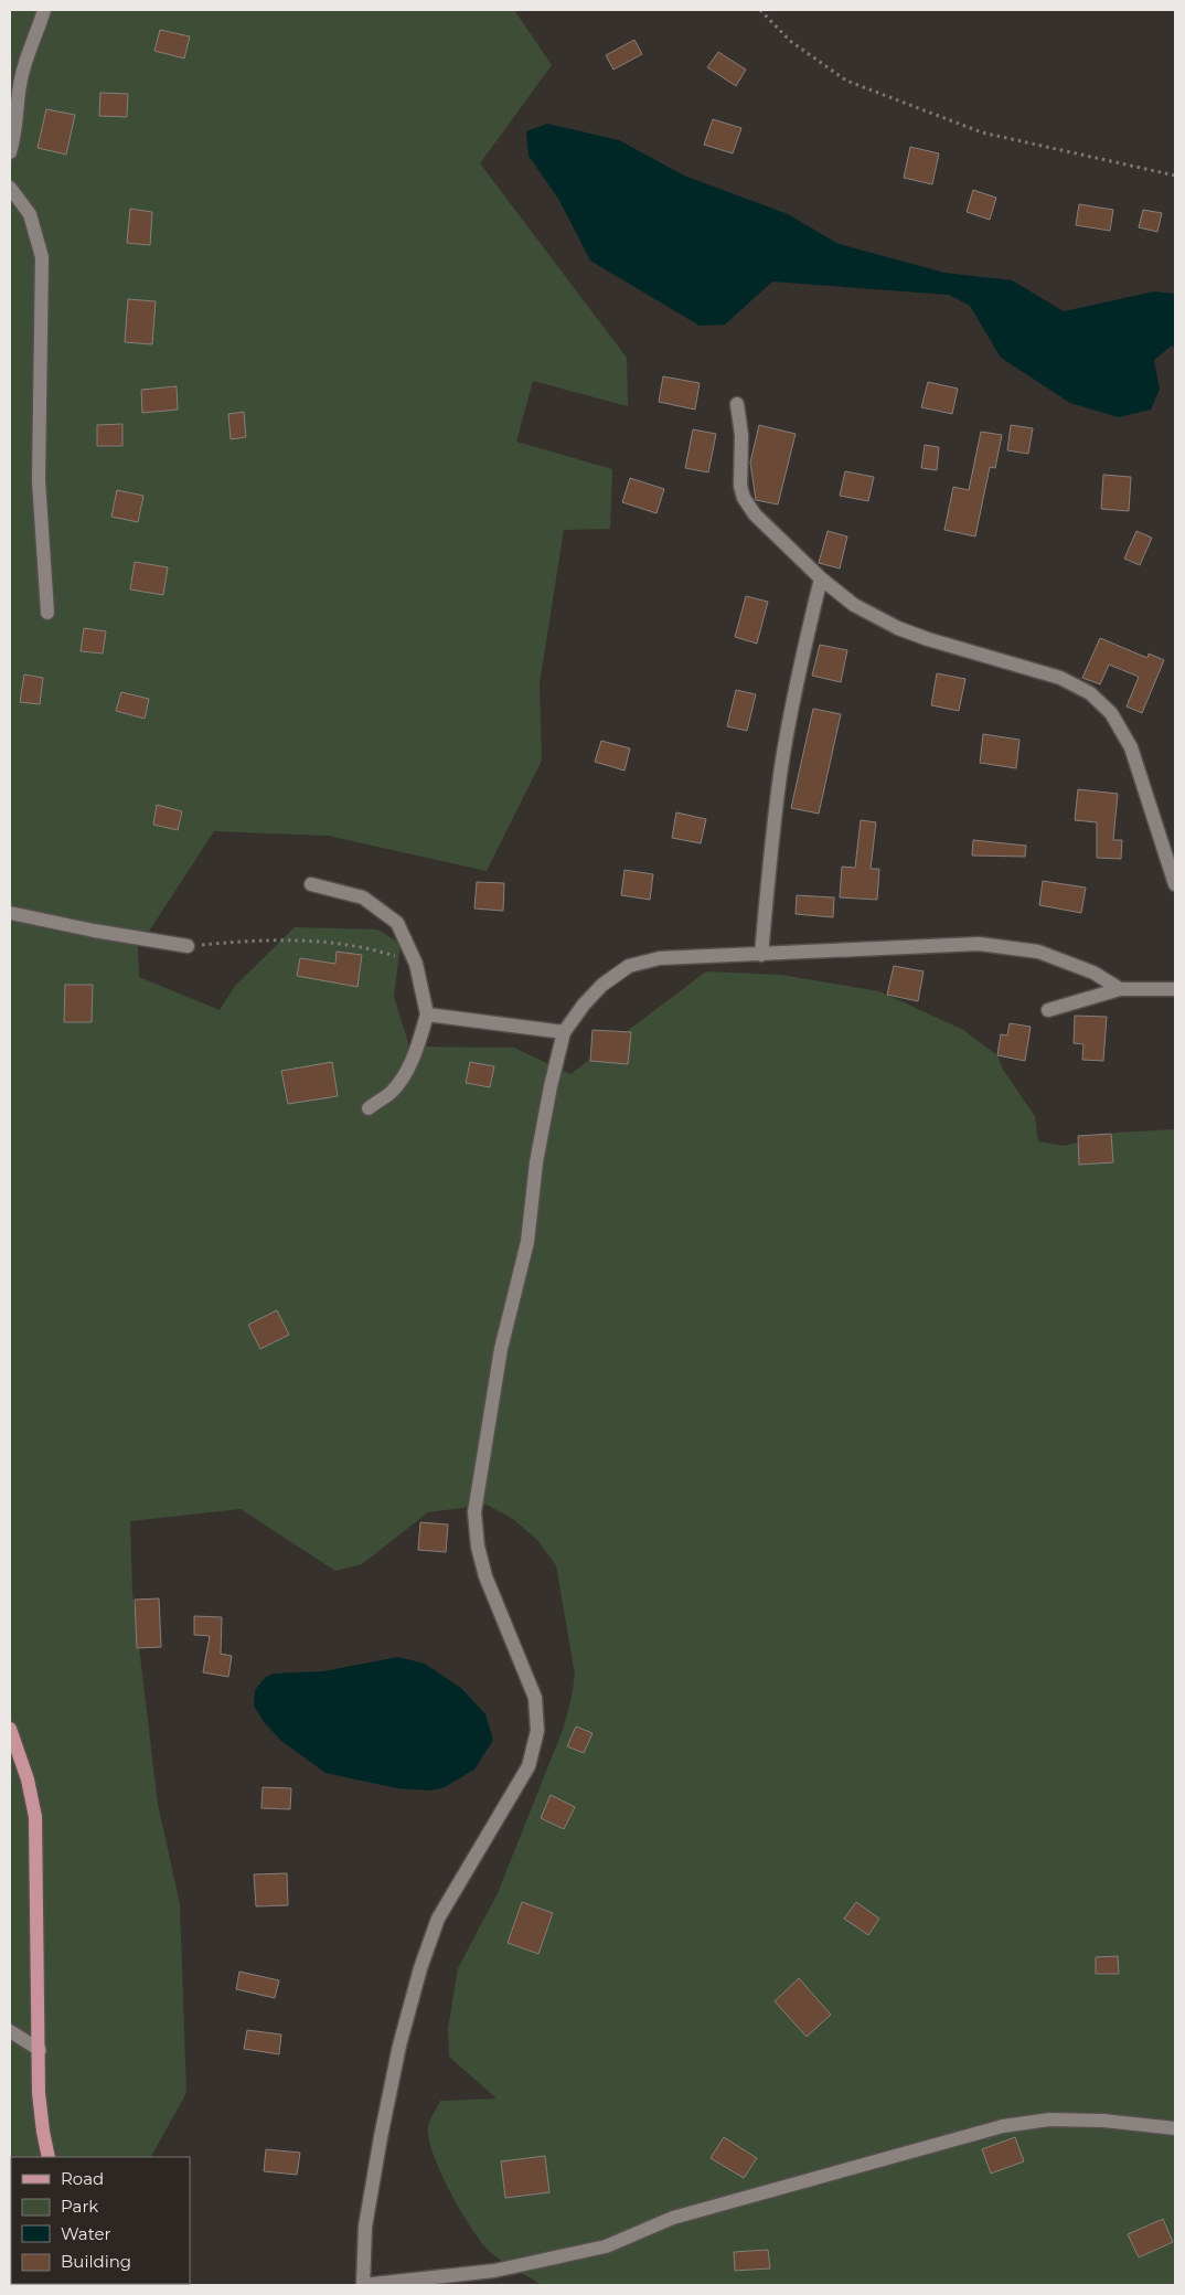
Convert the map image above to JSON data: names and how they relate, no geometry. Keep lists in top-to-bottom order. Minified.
{"legend":["Road","Park","Water","Building"]}
